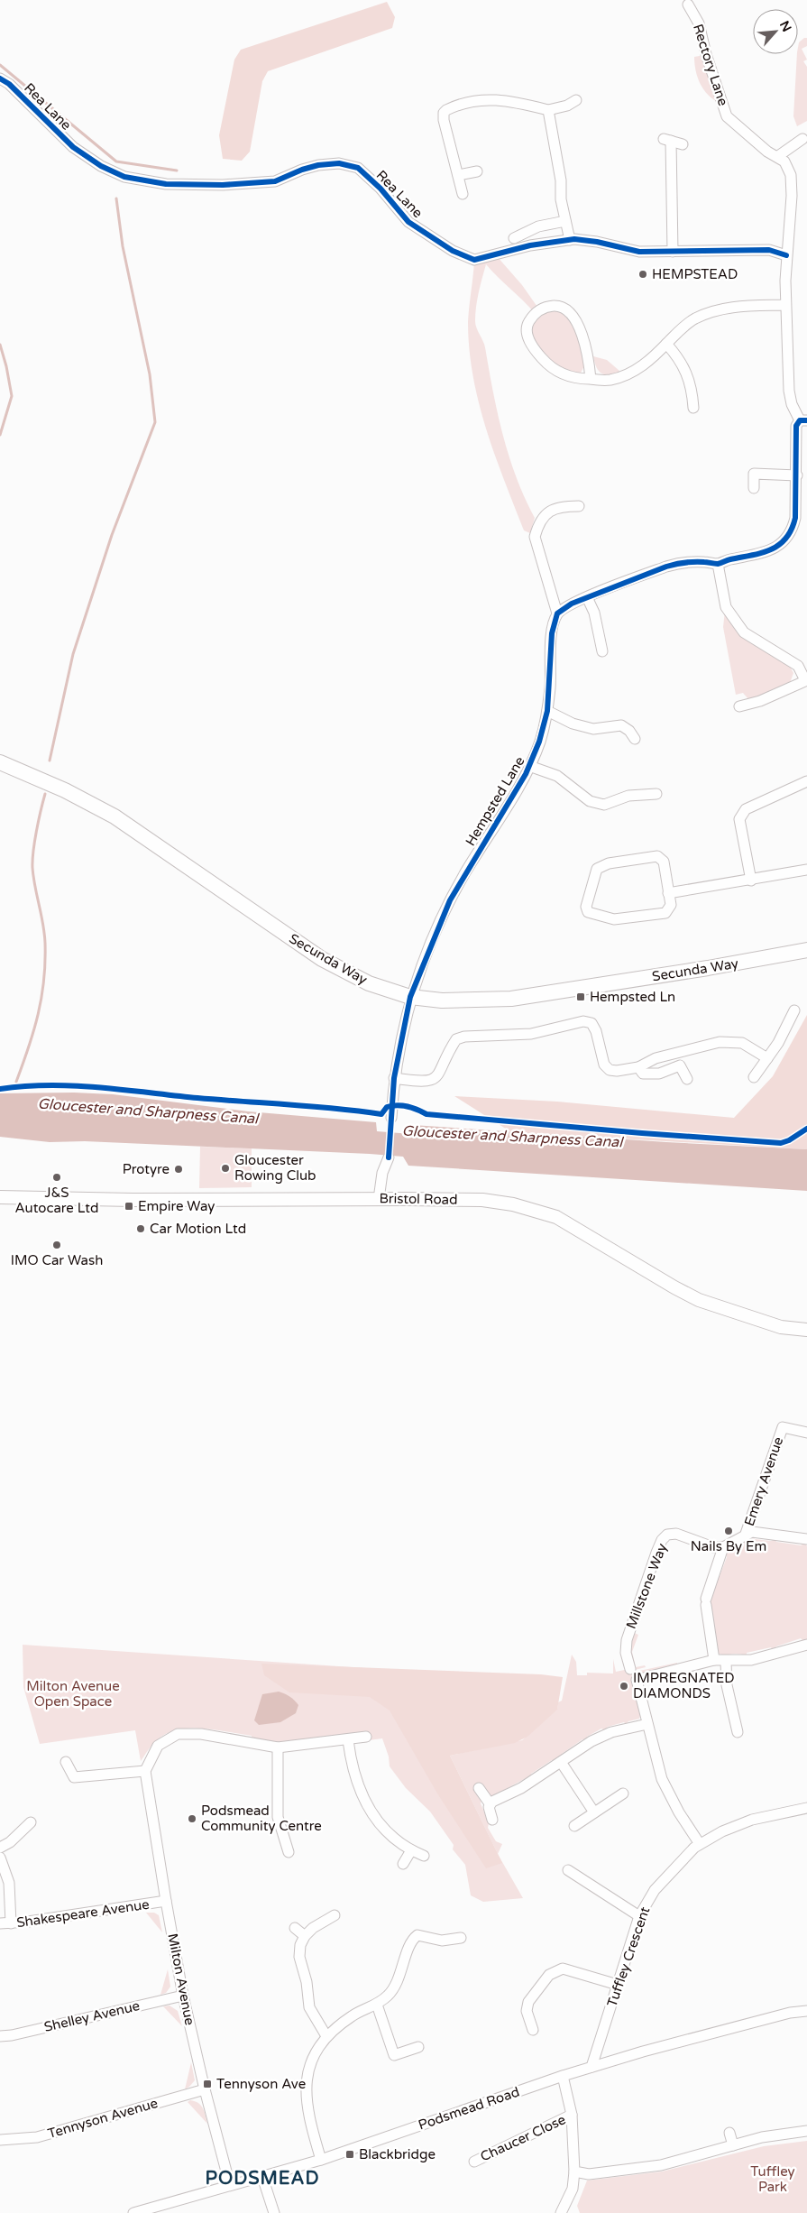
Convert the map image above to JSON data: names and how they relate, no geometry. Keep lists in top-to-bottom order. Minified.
{"streets":{"main road":["Secunda Way"],"street":["Rectory Lane","Rea Lane","Hempsted Lane","Bristol Road","Emery Avenue","Millstone Way","Shakespeare Avenue","Tuffley Crescent","Milton Avenue","Shelley Avenue","Podsmead Road","Tennyson Avenue","Chaucer Close"]},"crossings":[["Hempsted Lane","Secunda Way"],["Shakespeare Avenue","Milton Avenue"],["Tuffley Crescent","Podsmead Road"],["Milton Avenue","Shelley Avenue"],["Milton Avenue","Podsmead Road"],["Milton Avenue","Tennyson Avenue"]],"districts":["PODSMEAD"],"water":["Gloucester and Sharpness Canal"],"parks":["Milton Avenue Open Space","Tuffley Park"],"places":{"other":["HEMPSTEAD","Gloucester Rowing Club","Protyre","J&S Autocare Ltd","Car Motion Ltd","IMO Car Wash","Nails By Em","IMPREGNATED DIAMONDS","Podsmead Community Centre"],"transit":["Hempsted Ln","Empire Way","Tennyson Ave","Blackbridge"]},"north":"top right"}
